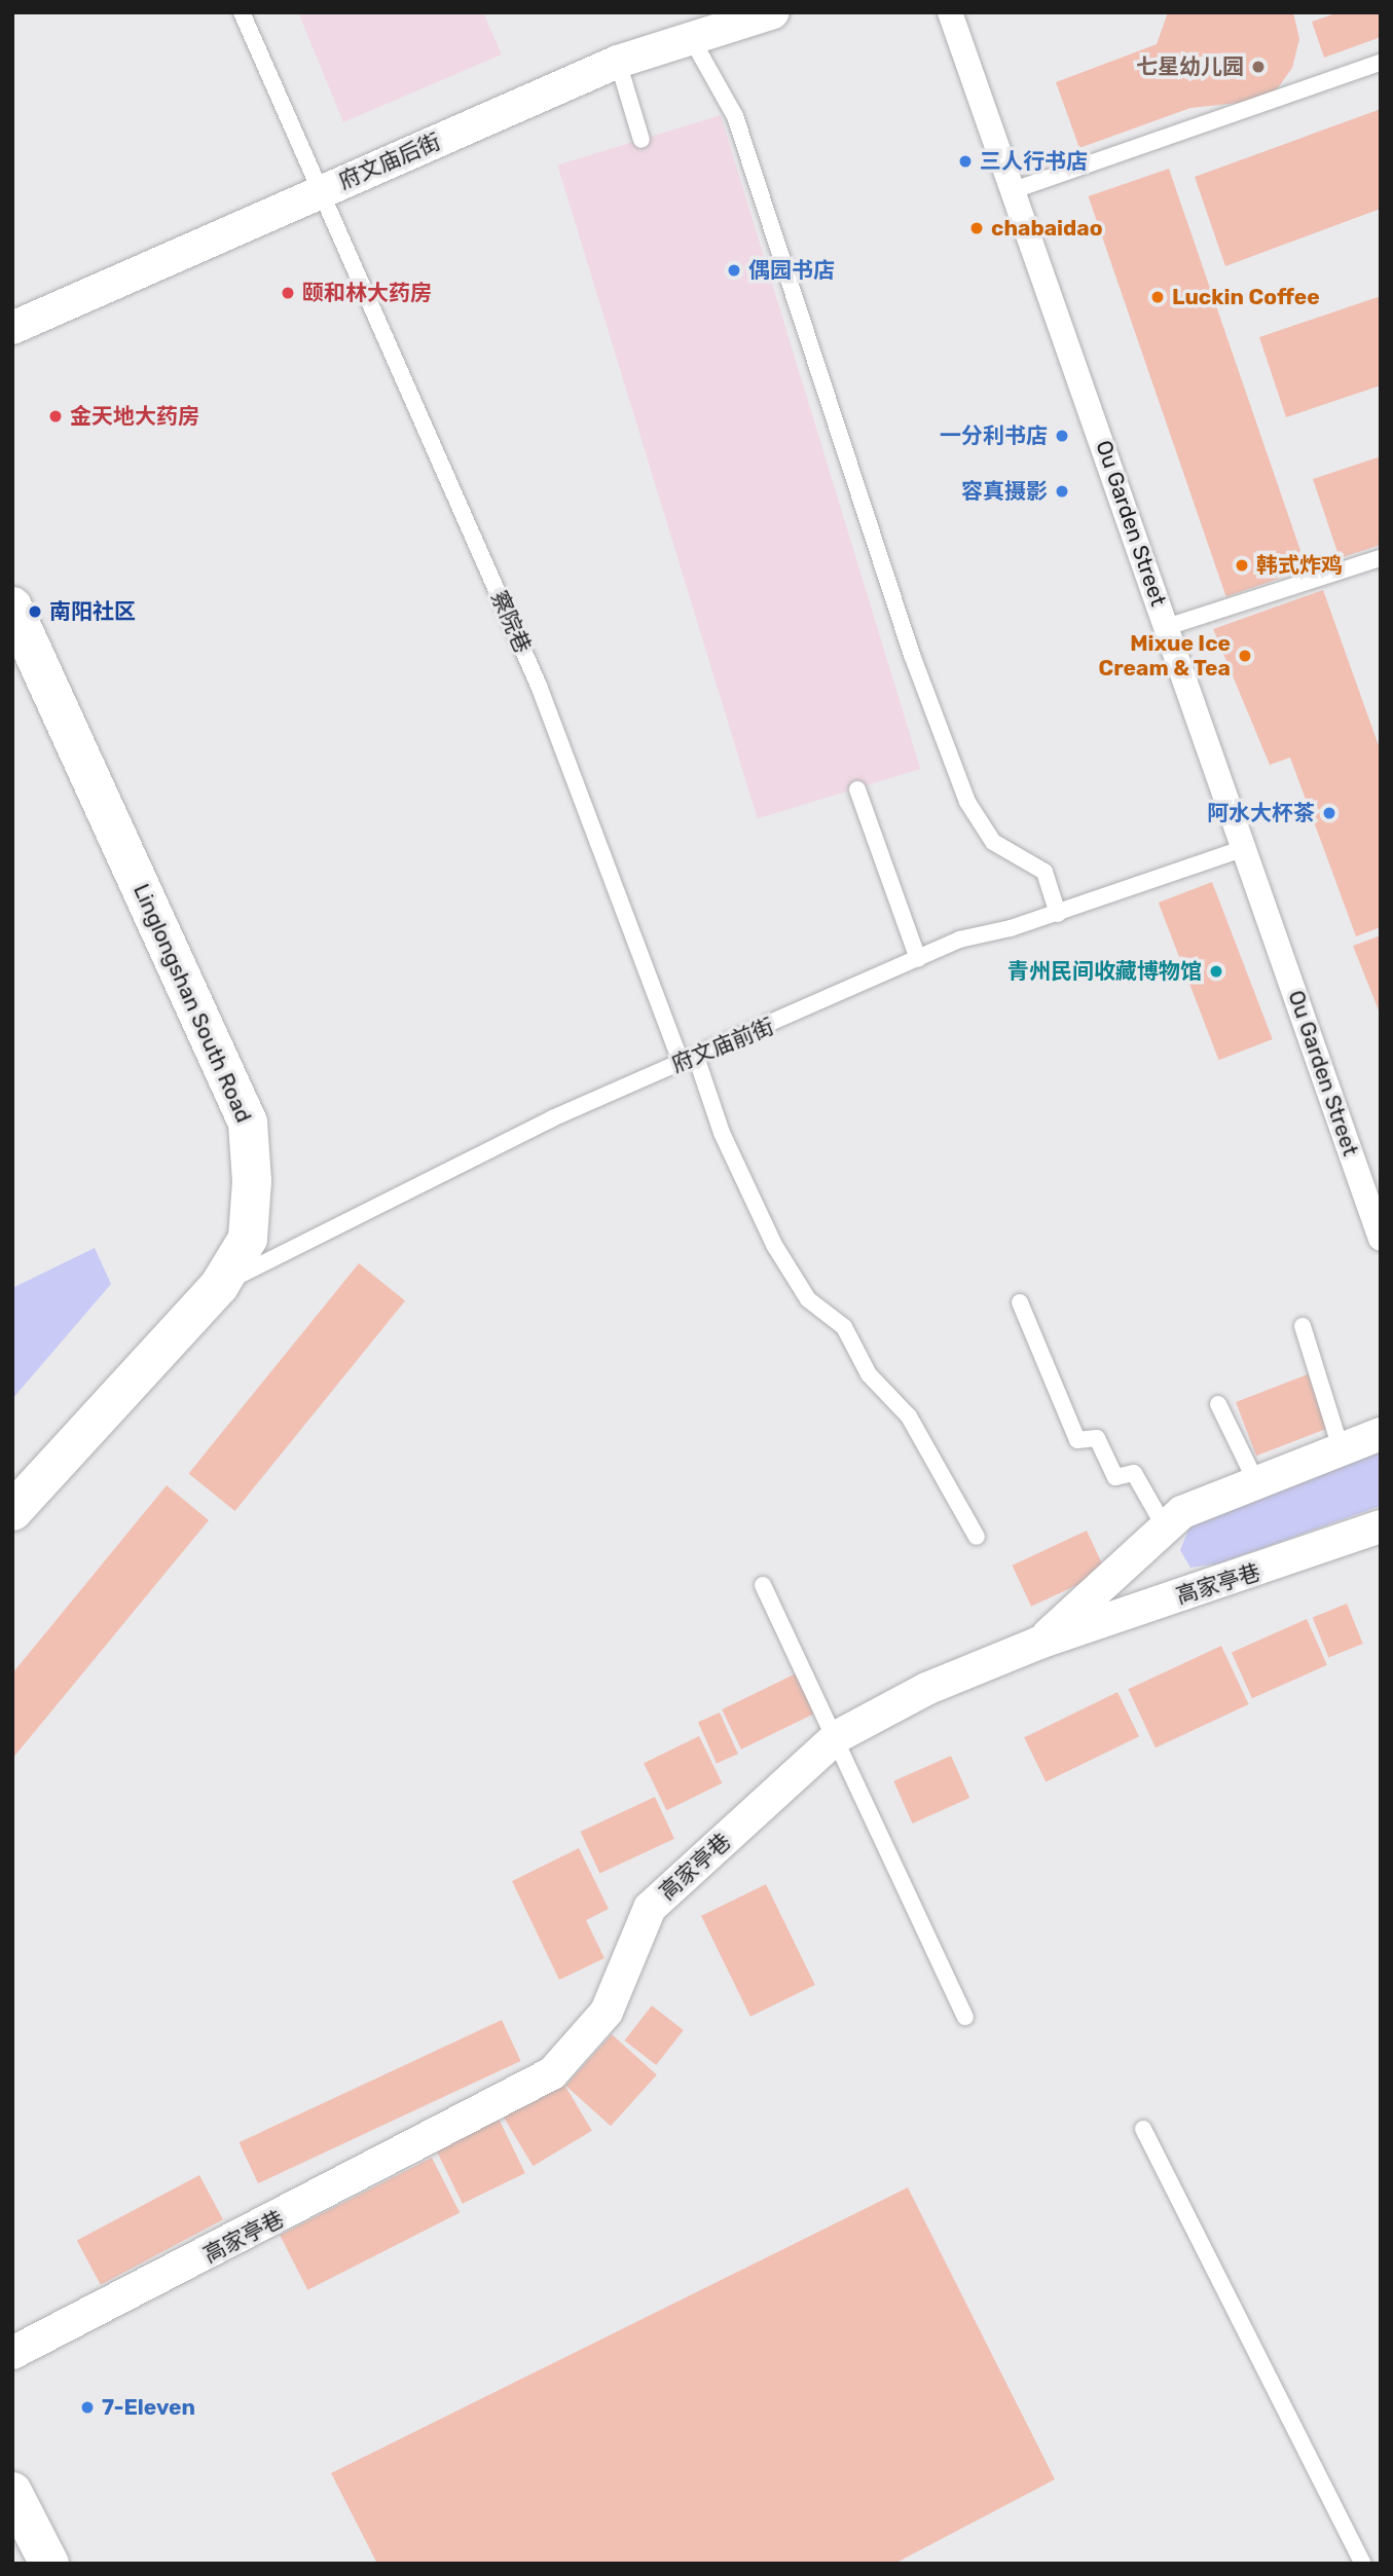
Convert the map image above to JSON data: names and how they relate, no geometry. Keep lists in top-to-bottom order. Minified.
{"streets":{"street":["府文庙后街","Ou Garden Street","Linglongshan South Road","高家亭巷"],"lane":["察院巷","府文庙前街"]},"crossings":[["府文庙后街","察院巷"],["Ou Garden Street","府文庙前街"],["察院巷","府文庙前街"],["Linglongshan South Road","府文庙前街"]],"places":["七星幼儿园","三人行书店","chabaidao","偶园书店","颐和林大药房","Luckin Coffee","金天地大药房","一分利书店","容真摄影","韩式炸鸡","南阳社区","Mixue Ice Cream & Tea","阿水大杯茶","青州民间收藏博物馆","7-Eleven"]}
